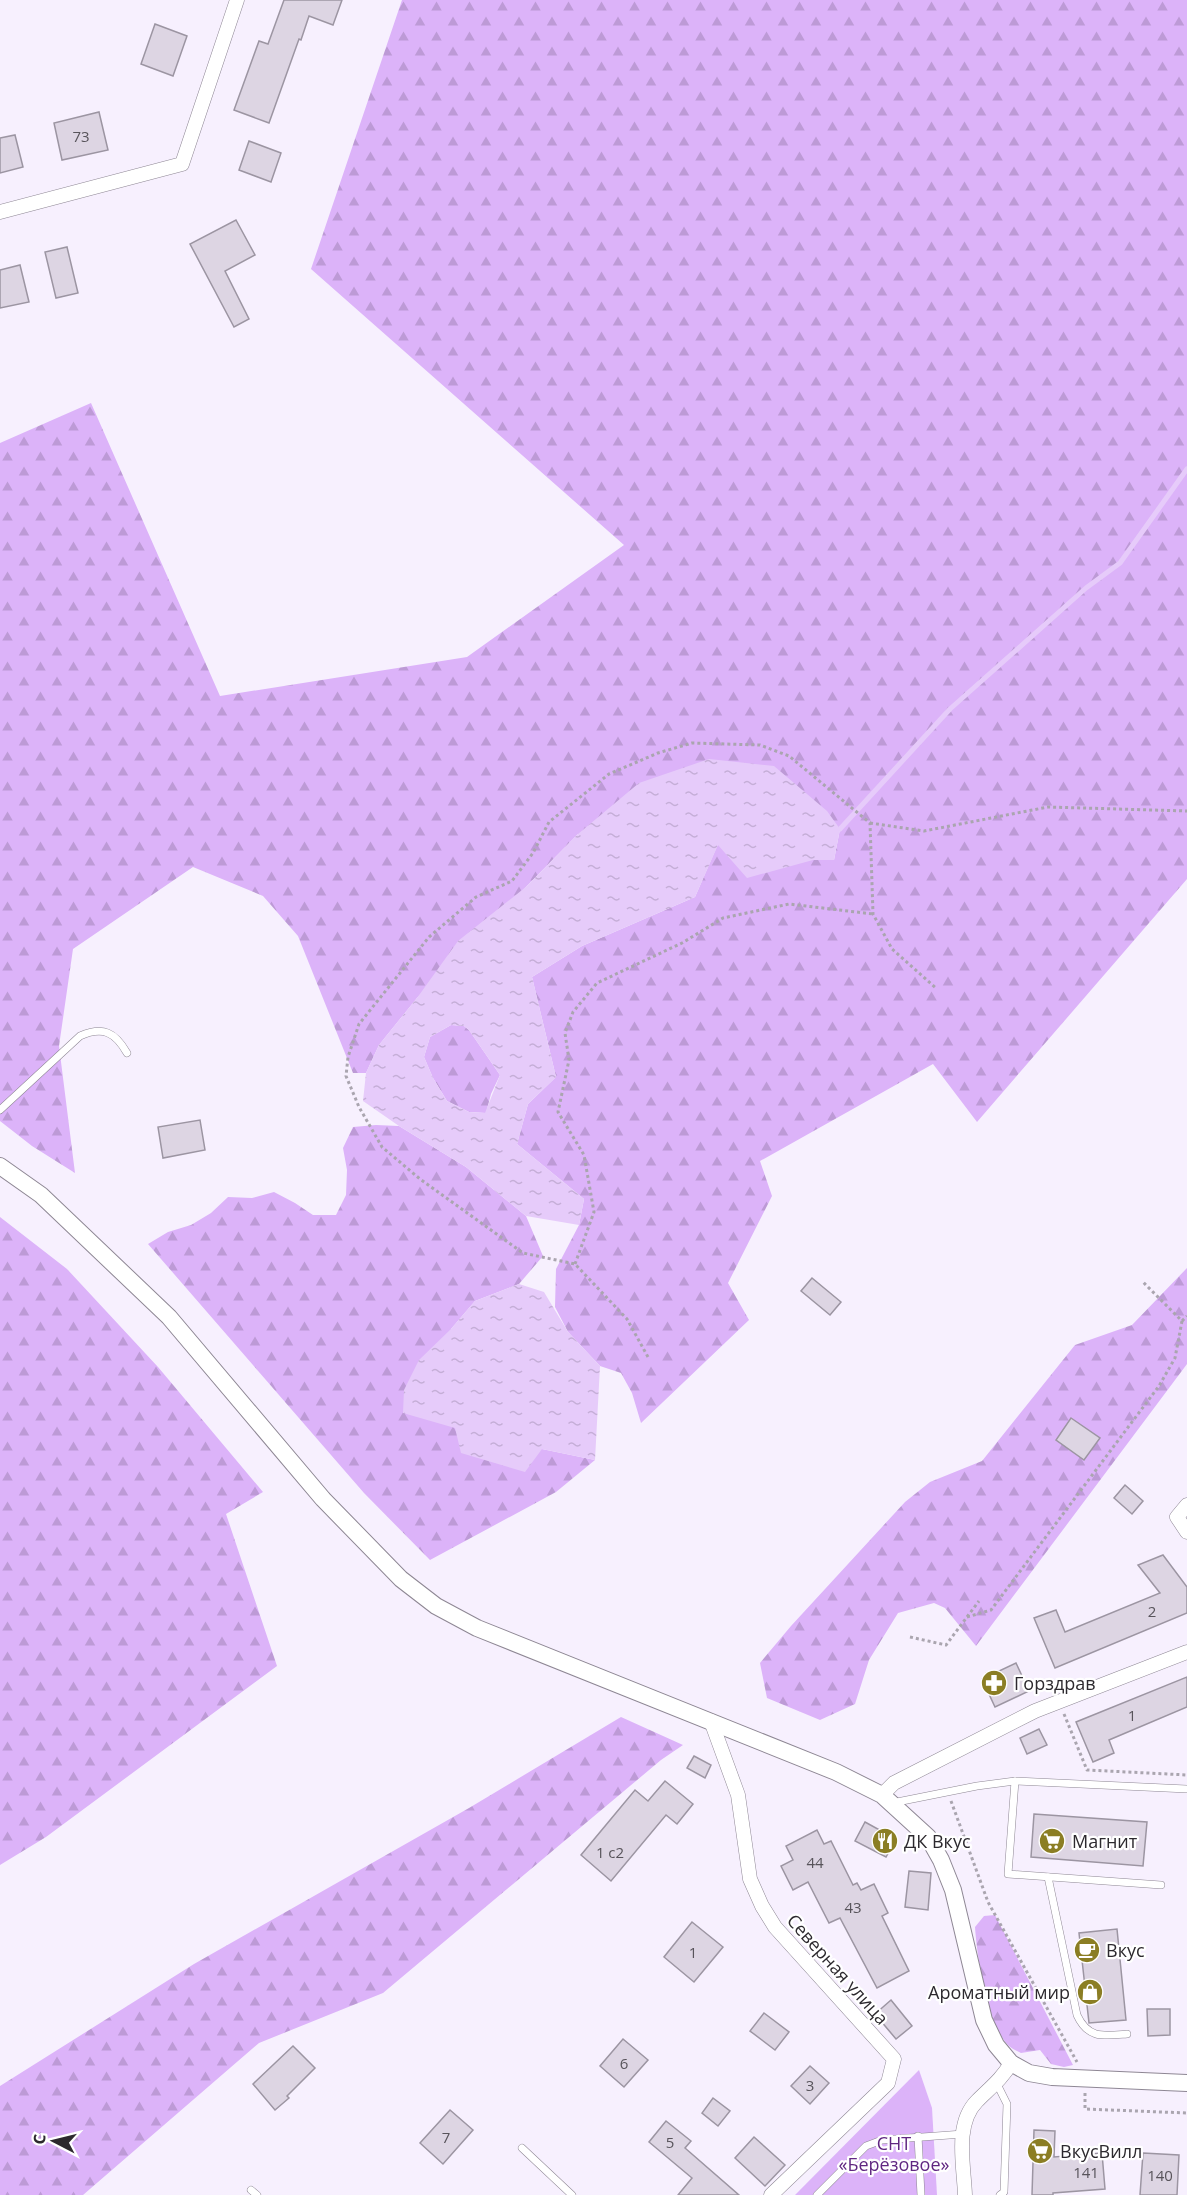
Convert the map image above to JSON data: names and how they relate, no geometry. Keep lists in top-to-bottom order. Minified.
{"streets":{"street":["Северная улица"]},"parks":["СНТ «Берёзовое»"],"places":{"pharmacy":["Горздрав"],"restaurant":["ДК Вкус"],"supermarket":["Магнит","ВкусВилл"],"cafe":["Вкус"],"shop":["Ароматный мир"]},"house_numbers":["73","2","1","1 с2","44","43","1","6","3","7","5","141","140"],"north":"left"}
